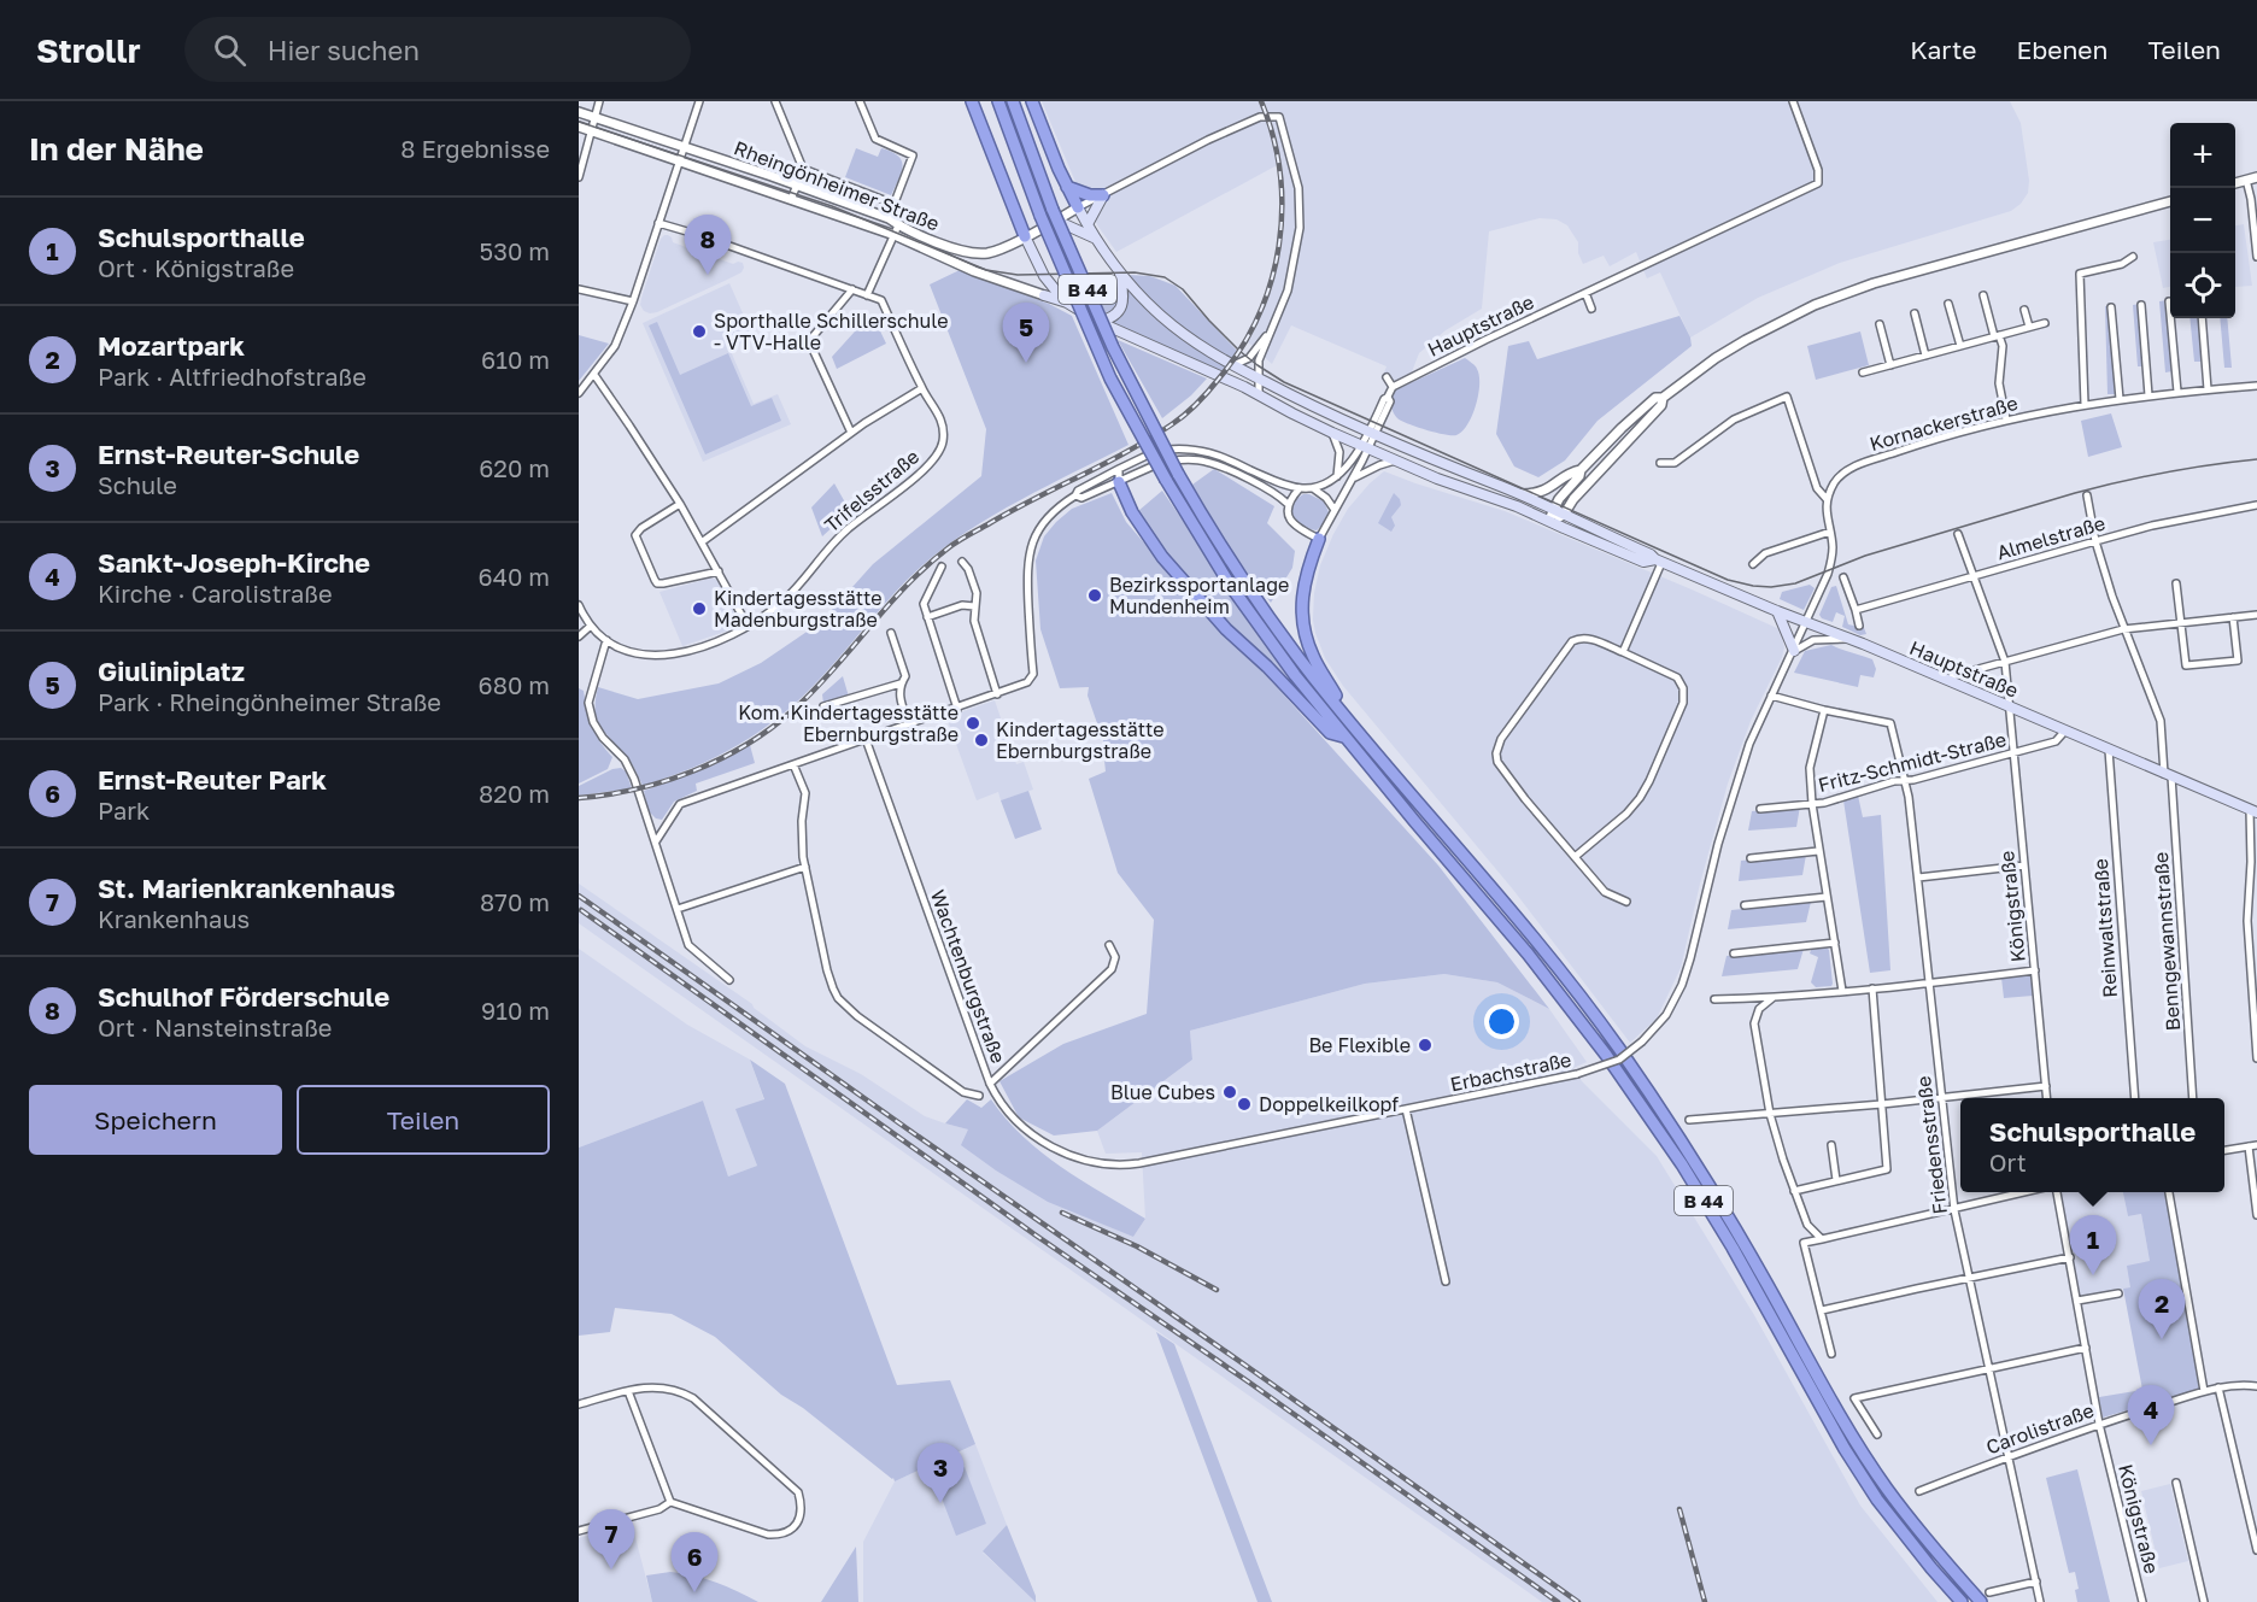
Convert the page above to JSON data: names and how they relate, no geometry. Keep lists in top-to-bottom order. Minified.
{"streets":{"highway":["B 44"],"main road":["Hauptstraße"],"street":["Rheingönheimer Straße","Kornackerstraße","Trifelsstraße","Almelstraße","Fritz-Schmidt-Straße","Königstraße","Reinwaltstraße","Benngewannstraße","Wachtenburgstraße","Erbachstraße","Friedensstraße","Carolistraße"]},"crossings":[["Rheingönheimer Straße","B 44"],["Rheingönheimer Straße","Hauptstraße"],["Hauptstraße","Fritz-Schmidt-Straße"],["Hauptstraße","Königstraße"],["Hauptstraße","Reinwaltstraße"],["Hauptstraße","Benngewannstraße"],["Hauptstraße","Erbachstraße"],["Almelstraße","Königstraße"],["Almelstraße","Benngewannstraße"],["Fritz-Schmidt-Straße","Königstraße"],["Fritz-Schmidt-Straße","Friedensstraße"],["Königstraße","Carolistraße"],["Wachtenburgstraße","Erbachstraße"],["Friedensstraße","Carolistraße"]],"places":["Sporthalle Schillerschule - VTV-Halle","Bezirkssportanlage Mundenheim","Kindertagesstätte Madenburgstraße","Kom. Kindertagesstätte Ebernburgstraße","Kindertagesstätte Ebernburgstraße","Be Flexible","Blue Cubes","Doppelkeilkopf"],"page":{"header":"Strollr","search":"Hier suchen","nav":["Karte","Ebenen","Teilen"],"heading":["In der Nähe","8 Ergebnisse"],"map_buttons":["+","−"],"list":[{"mark":"1","name":"Schulsporthalle","note":"Ort · Königstraße","value":"530 m"},{"mark":"2","name":"Mozartpark","note":"Park · Altfriedhofstraße","value":"610 m"},{"mark":"3","name":"Ernst-Reuter-Schule","note":"Schule","value":"620 m"},{"mark":"4","name":"Sankt-Joseph-Kirche","note":"Kirche · Carolistraße","value":"640 m"},{"mark":"5","name":"Giuliniplatz","note":"Park · Rheingönheimer Straße","value":"680 m"},{"mark":"6","name":"Ernst-Reuter Park","note":"Park","value":"820 m"},{"mark":"7","name":"St. Marienkrankenhaus","note":"Krankenhaus","value":"870 m"},{"mark":"8","name":"Schulhof Förderschule","note":"Ort · Nansteinstraße","value":"910 m"}],"pins":["8","5","1","2","4","3","7","6"],"buttons":["Speichern","Teilen"],"popup":["Schulsporthalle","Ort"]}}
